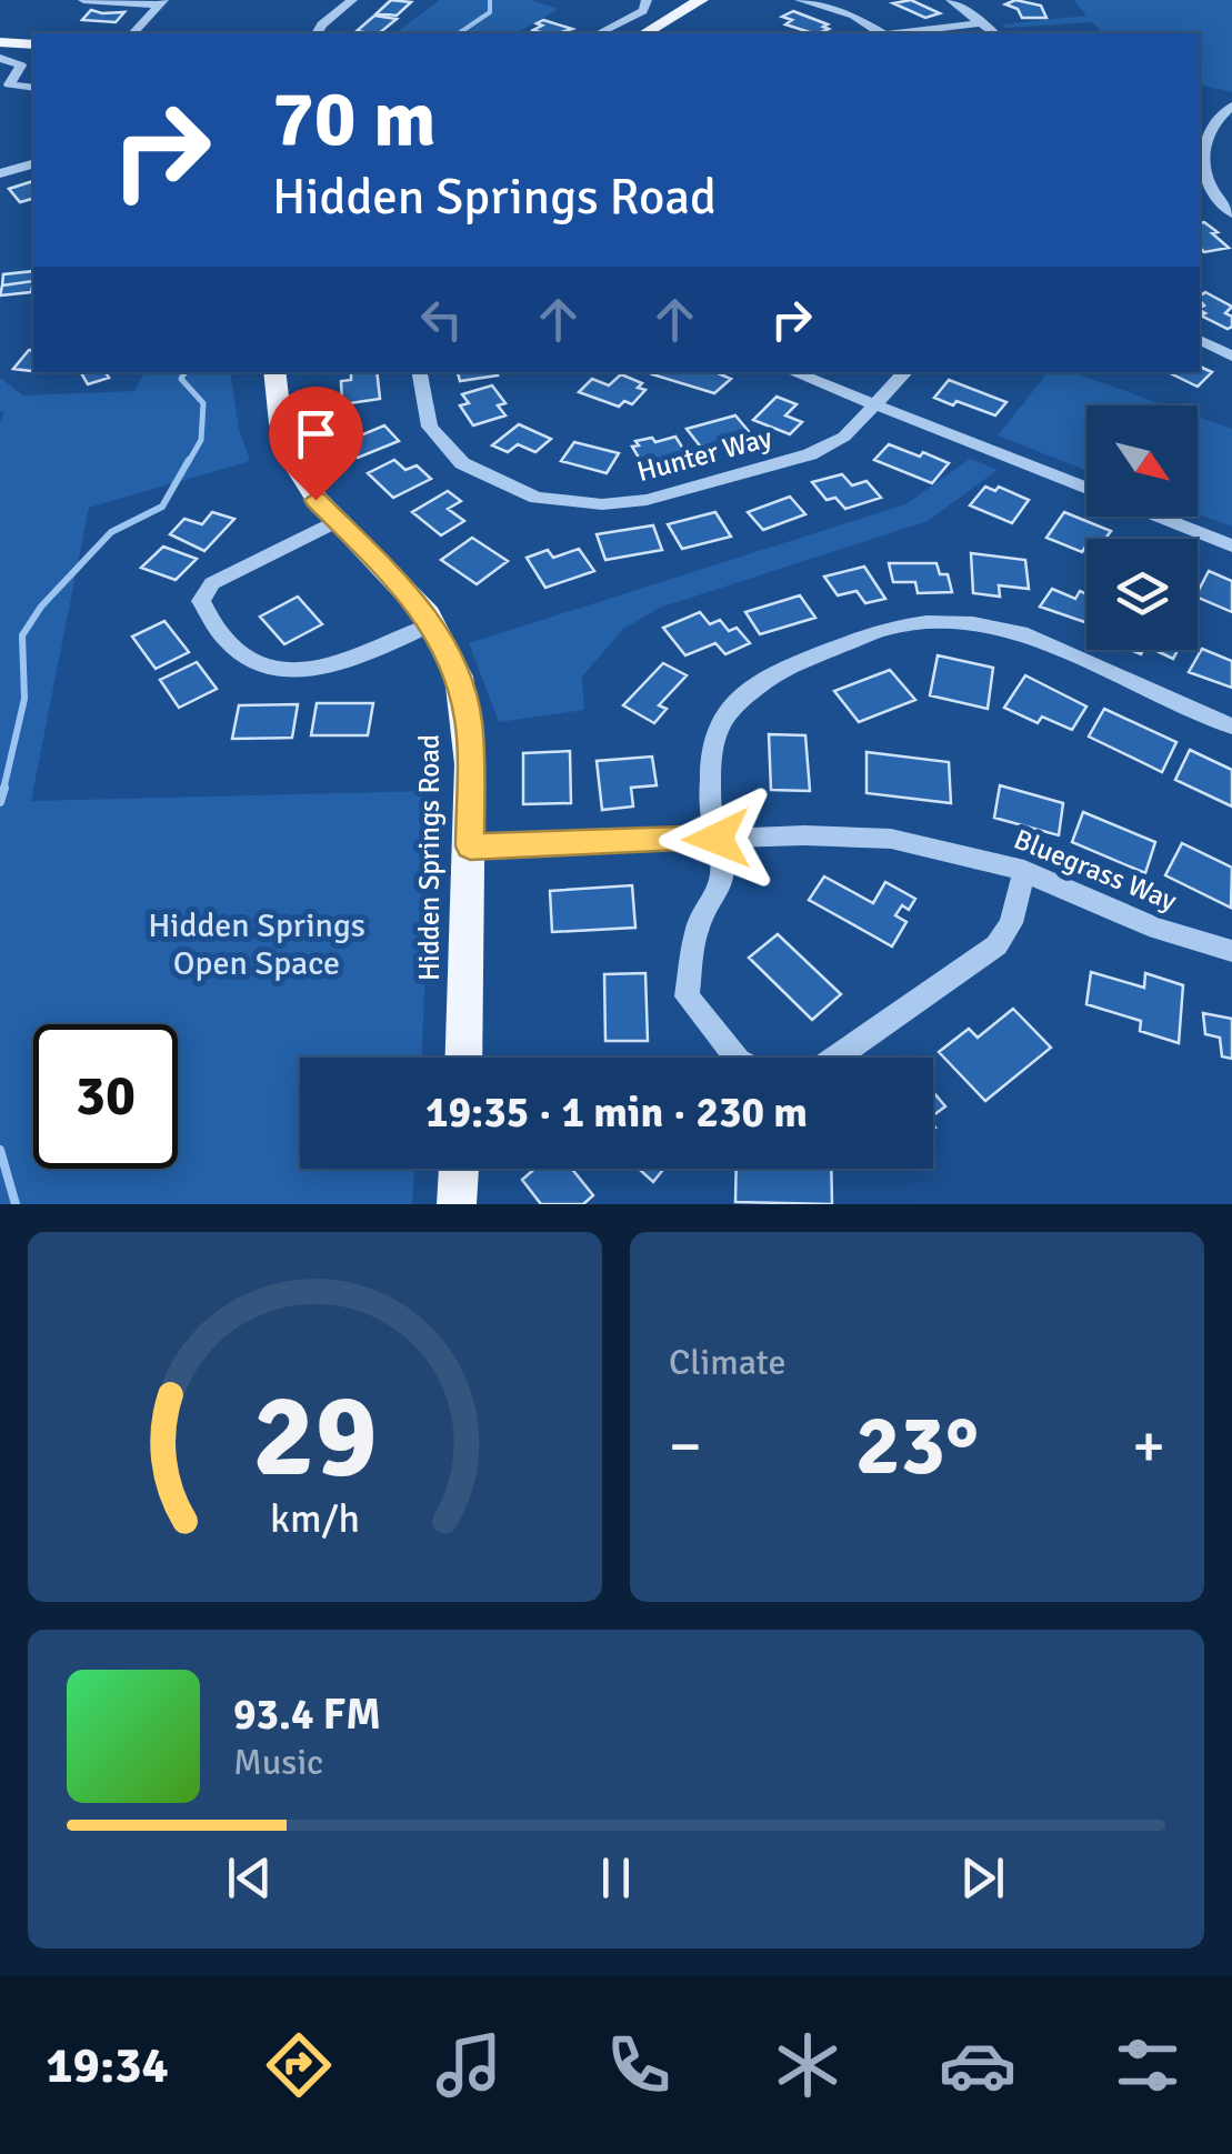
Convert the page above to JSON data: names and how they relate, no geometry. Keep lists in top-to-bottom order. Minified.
{"streets":{"main road":["Hidden Springs Road"],"street":["Hunter Way","Bluegrass Way"]},"crossings":[["Hidden Springs Road","Bluegrass Way"]],"parks":["Hidden Springs Open Space"],"north":"bottom right","page":{"turn":["70 m","Hidden Springs Road"],"limit":"30","trip":"19:35 · 1 min · 230 m","tile":"Climate","heat":["−","23°","+"],"song":["93.4 FM","Music"],"tabs":"19:34","gauge":["29","km/h"]}}
